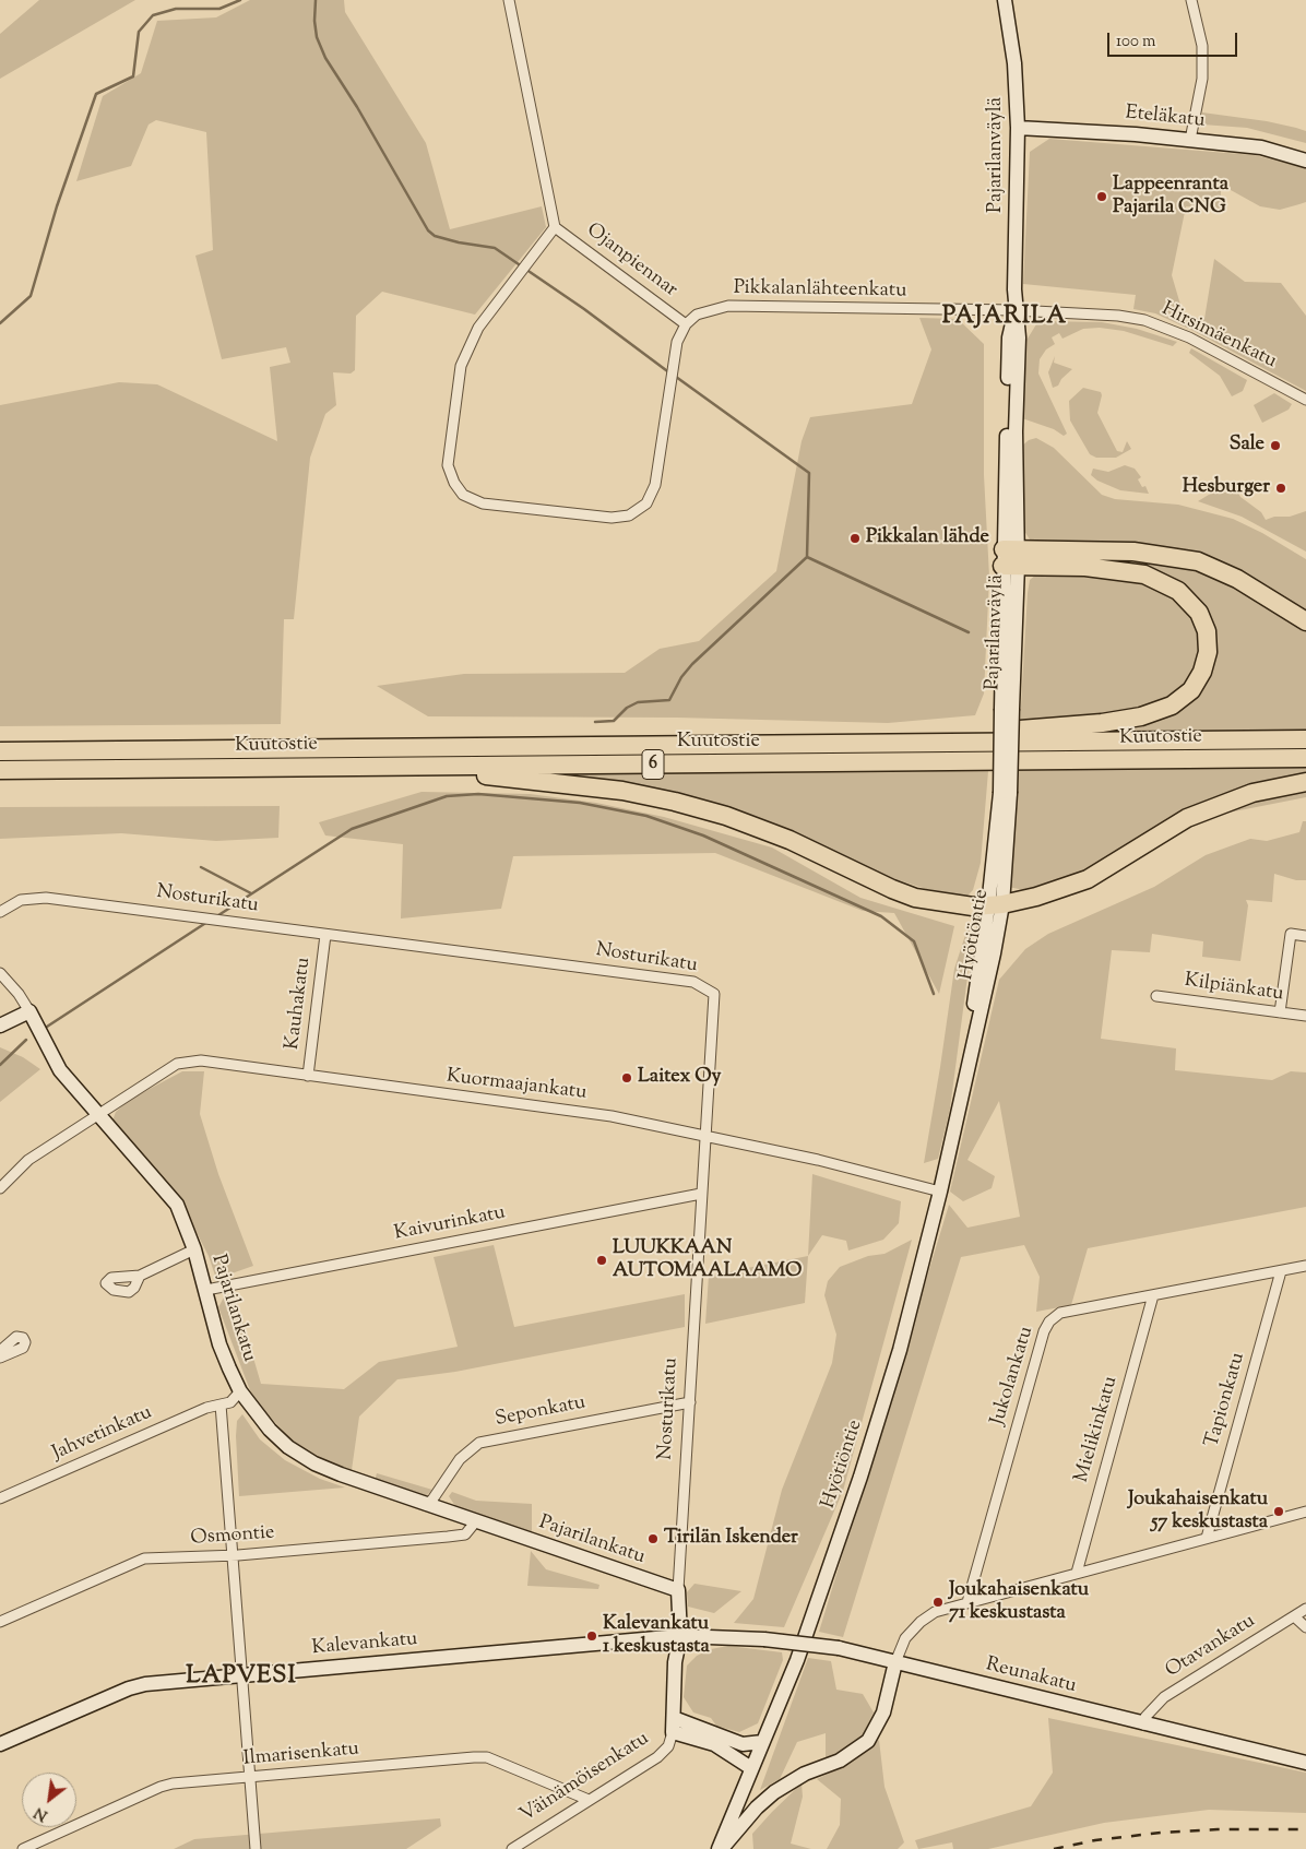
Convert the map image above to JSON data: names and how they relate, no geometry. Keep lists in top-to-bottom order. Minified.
{"streets":{"highway":["Kuutostie","6"],"main road":["Eteläkatu","Pajarilanväylä","Nosturikatu","Hyötiöntie","Pajarilankatu","Kalevankatu","Reunakatu","Väinämöisenkatu"],"street":["Ojanpiennar","Pikkalanlähteenkatu","Hirsimäenkatu","Kilpiänkatu","Kauhakatu","Kuormaajankatu","Kaivurinkatu","Jukolankatu","Tapionkatu","Seponkatu","Mielikinkatu","Jahvetinkatu","Osmontie","Otavankatu","Ilmarisenkatu"]},"crossings":[["Eteläkatu","Pajarilanväylä"],["Pajarilanväylä","Pikkalanlähteenkatu"],["Pajarilanväylä","Hirsimäenkatu"],["Pajarilanväylä","Hyötiöntie"],["Ojanpiennar","Pikkalanlähteenkatu"],["Pikkalanlähteenkatu","Hirsimäenkatu"],["Nosturikatu","Kauhakatu"],["Nosturikatu","Kuormaajankatu"],["Nosturikatu","Kaivurinkatu"],["Nosturikatu","Pajarilankatu"],["Nosturikatu","Seponkatu"],["Nosturikatu","Kalevankatu"],["Nosturikatu","Väinämöisenkatu"],["Hyötiöntie","Kuormaajankatu"],["Kauhakatu","Kuormaajankatu"],["Kuormaajankatu","Pajarilankatu"],["Kaivurinkatu","Pajarilankatu"],["Pajarilankatu","Seponkatu"],["Pajarilankatu","Jahvetinkatu"],["Pajarilankatu","Osmontie"],["Jukolankatu","Tapionkatu"],["Jukolankatu","Mielikinkatu"],["Kalevankatu","Reunakatu"],["Kalevankatu","Väinämöisenkatu"],["Otavankatu","Reunakatu"],["Ilmarisenkatu","Väinämöisenkatu"]],"districts":["PAJARILA","LAPVESI"],"places":["Lappeenranta Pajarila CNG","Sale","Hesburger","Pikkalan lähde","Laitex Oy","LUUKKAAN AUTOMAALAAMO","Joukahaisenkatu 57 keskustasta","Tirilän Iskender","Joukahaisenkatu 71 keskustasta","Kalevankatu 1 keskustasta"],"scale_bar":"100 m","north":"bottom left"}
